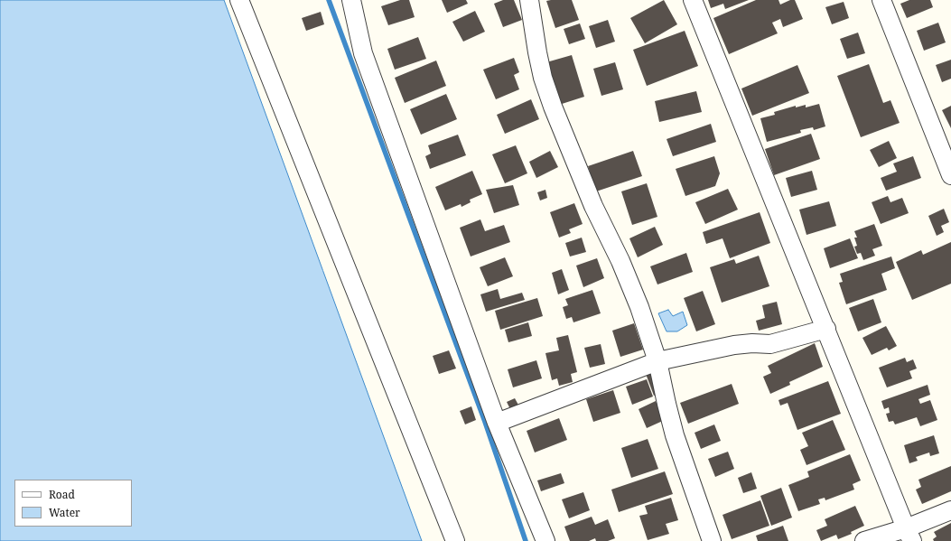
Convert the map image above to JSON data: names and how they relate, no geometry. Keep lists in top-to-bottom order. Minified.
{"legend":["Road","Water"]}
